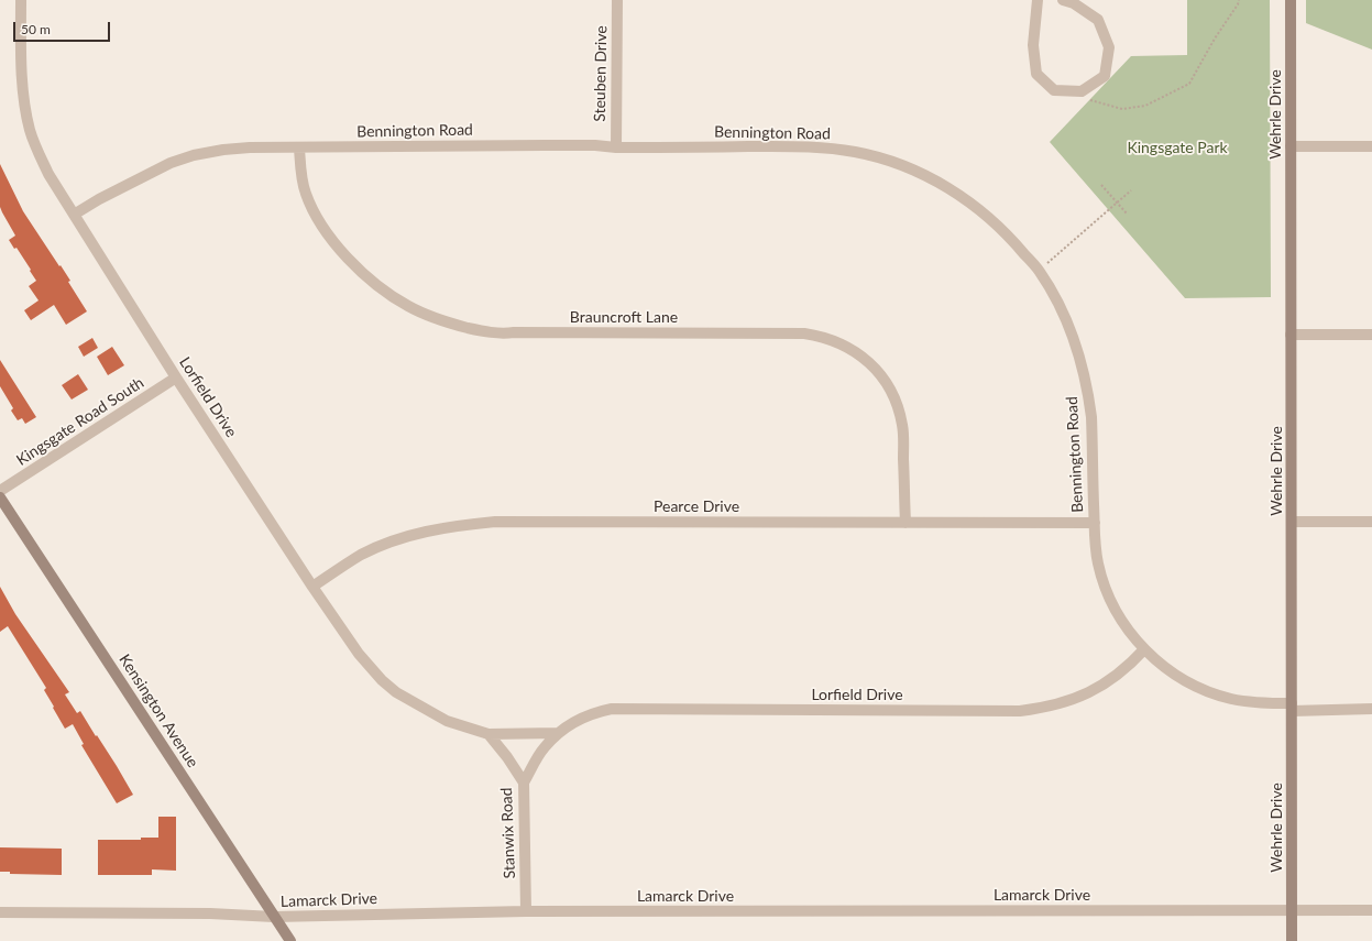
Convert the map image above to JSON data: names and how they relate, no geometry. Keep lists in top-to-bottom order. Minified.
{"streets":{"street":["Steuben Drive","Wehrle Drive","Bennington Road","Brauncroft Lane","Lorfield Drive","Kingsgate Road South","Pearce Drive","Kensington Avenue","Stanwix Road","Lamarck Drive"]},"crossings":[["Steuben Drive","Bennington Road"],["Wehrle Drive","Bennington Road"],["Wehrle Drive","Lamarck Drive"],["Bennington Road","Brauncroft Lane"],["Bennington Road","Lorfield Drive"],["Bennington Road","Pearce Drive"],["Brauncroft Lane","Pearce Drive"],["Lorfield Drive","Kingsgate Road South"],["Lorfield Drive","Pearce Drive"],["Lorfield Drive","Stanwix Road"],["Kensington Avenue","Lamarck Drive"],["Stanwix Road","Lamarck Drive"]],"parks":["Kingsgate Park"],"scale_bar":"50 m"}
